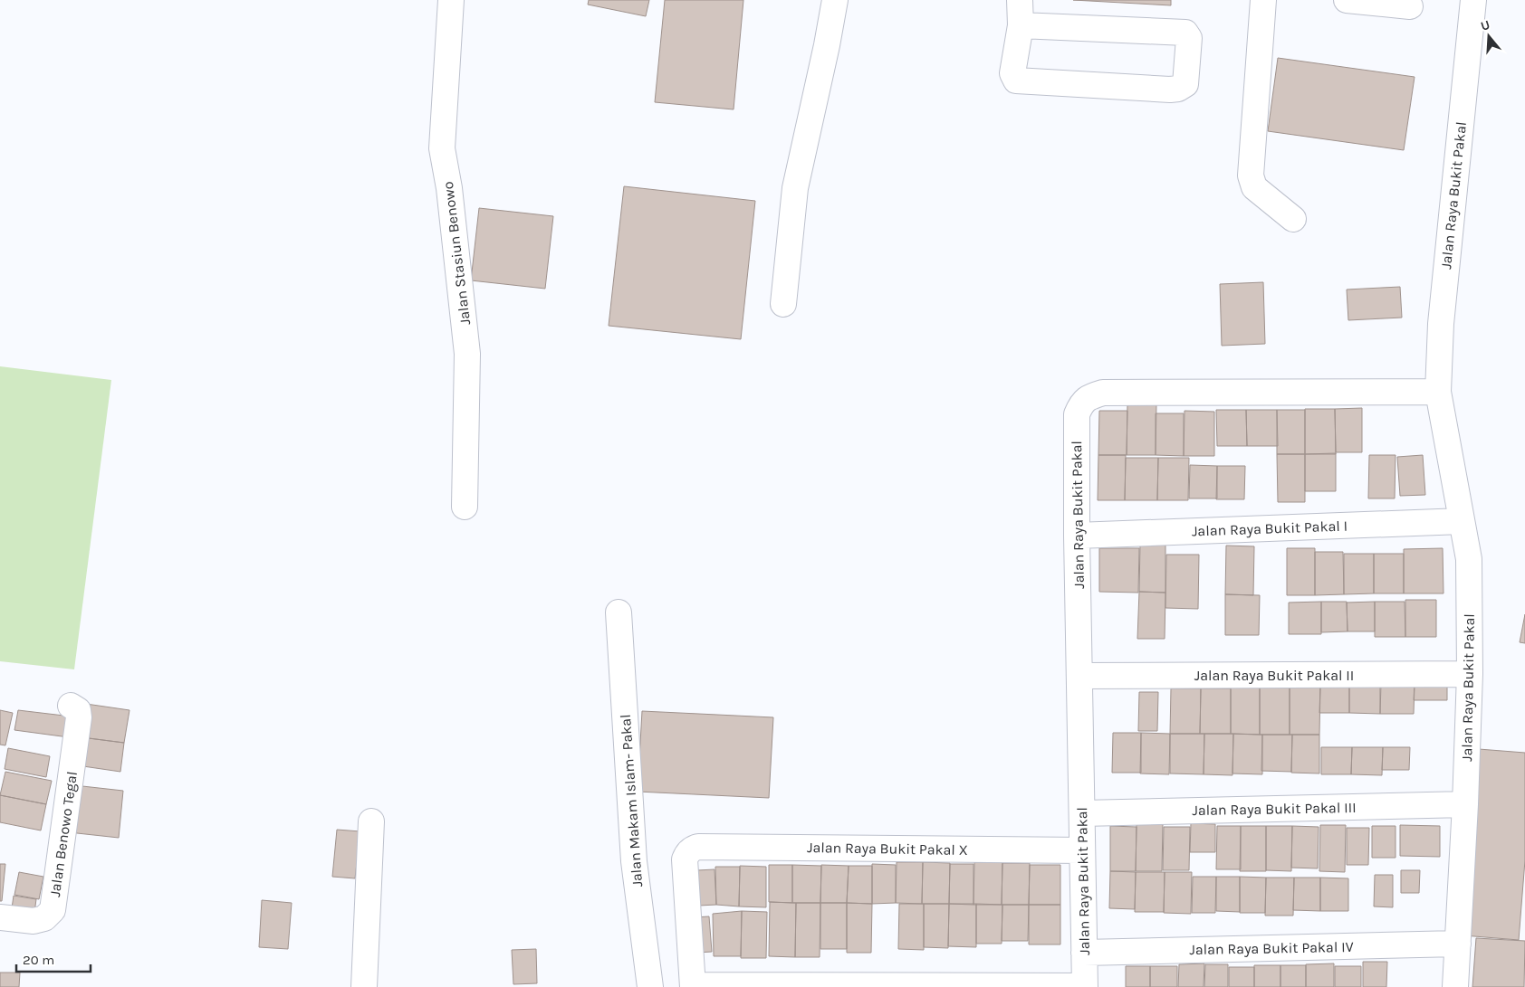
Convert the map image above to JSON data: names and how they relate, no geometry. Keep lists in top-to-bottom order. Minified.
{"streets":{"street":["Jalan Raya Bukit Pakal","Jalan Stasiun Benowo","Jalan Raya Bukit Pakal I","Jalan Raya Bukit Pakal II","Jalan Makam Islam- Pakal","Jalan Raya Bukit Pakal III","Jalan Benowo Tegal","Jalan Raya Bukit Pakal X","Jalan Raya Bukit Pakal IV"]},"crossings":[["Jalan Raya Bukit Pakal","Jalan Raya Bukit Pakal I"],["Jalan Raya Bukit Pakal","Jalan Raya Bukit Pakal II"],["Jalan Raya Bukit Pakal","Jalan Raya Bukit Pakal III"],["Jalan Raya Bukit Pakal","Jalan Raya Bukit Pakal X"],["Jalan Raya Bukit Pakal","Jalan Raya Bukit Pakal IV"]],"scale_bar":"20 m","north":"top"}
